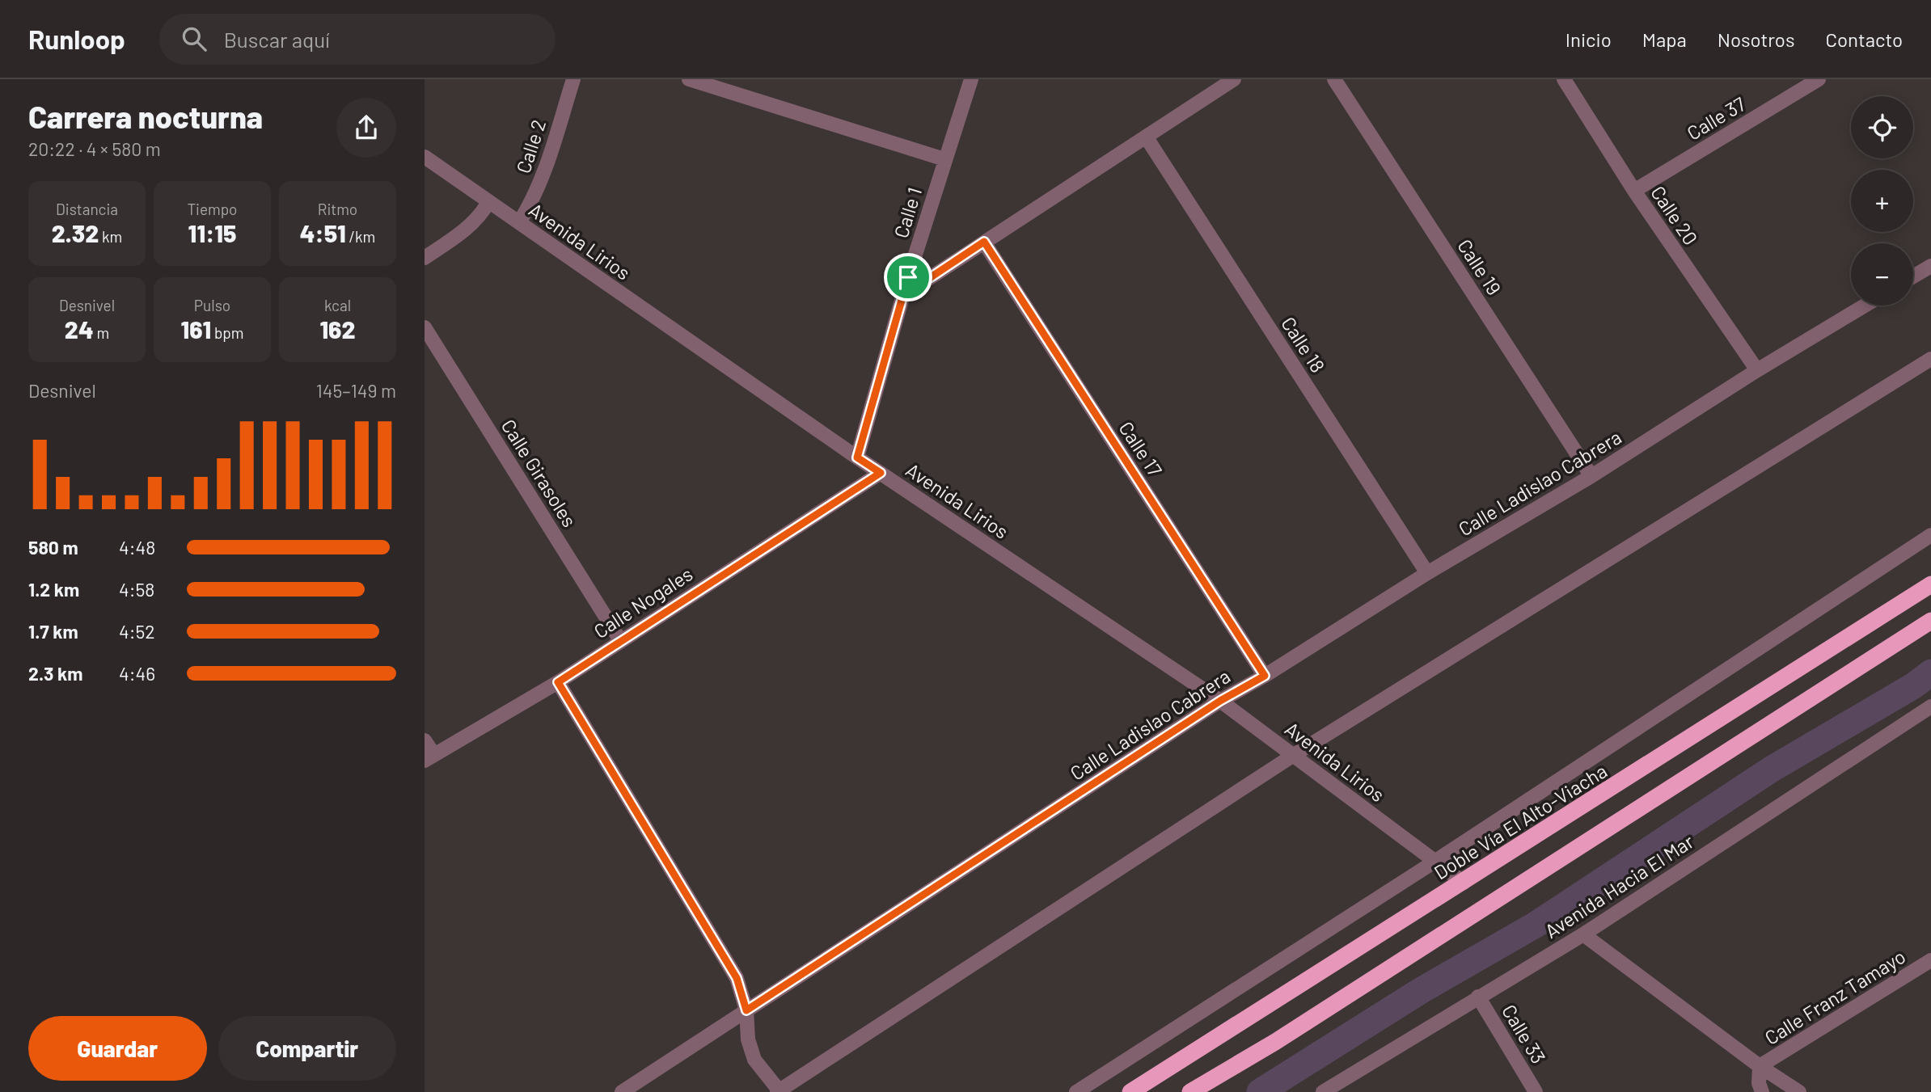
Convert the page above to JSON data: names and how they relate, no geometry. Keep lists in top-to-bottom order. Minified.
{"streets":{"highway":["Doble Vía El Alto-Viacha"],"street":["Calle 37","Calle 2","Calle 1","Calle 20","Avenida Lirios","Calle 19","Calle 18","Calle 17","Calle Girasoles","Calle Ladislao Cabrera","Calle Nogales","Avenida Hacia El Mar","Calle Franz Tamayo","Calle 33"]},"crossings":[["Calle 37","Calle 20"],["Calle 2","Avenida Lirios"],["Calle 1","Avenida Lirios"],["Calle 20","Calle Ladislao Cabrera"],["Avenida Lirios","Calle Ladislao Cabrera"],["Avenida Lirios","Calle Nogales"],["Avenida Lirios","Doble Vía El Alto-Viacha"],["Calle 19","Calle Ladislao Cabrera"],["Calle 18","Calle Ladislao Cabrera"],["Calle 17","Calle Ladislao Cabrera"],["Calle Girasoles","Calle Nogales"],["Avenida Hacia El Mar","Calle 33"]],"page":{"header":"Runloop","search":"Buscar aquí","nav":["Inicio","Mapa","Nosotros","Contacto"],"heading":["Carrera nocturna","20:22 · 4 × 580 m"],"map_buttons":["+","−"],"stats":[["Distancia","2.32 km"],["Tiempo","11:15"],["Ritmo","4:51 /km"],["Desnivel","24 m"],["Pulso","161 bpm"],["kcal","162"]],"chart":["Desnivel","145–149 m"],"list":[{"name":"580 m","note":"4:48"},{"name":"1.2 km","note":"4:58"},{"name":"1.7 km","note":"4:52"},{"name":"2.3 km","note":"4:46"}],"buttons":["Guardar","Compartir"]}}
